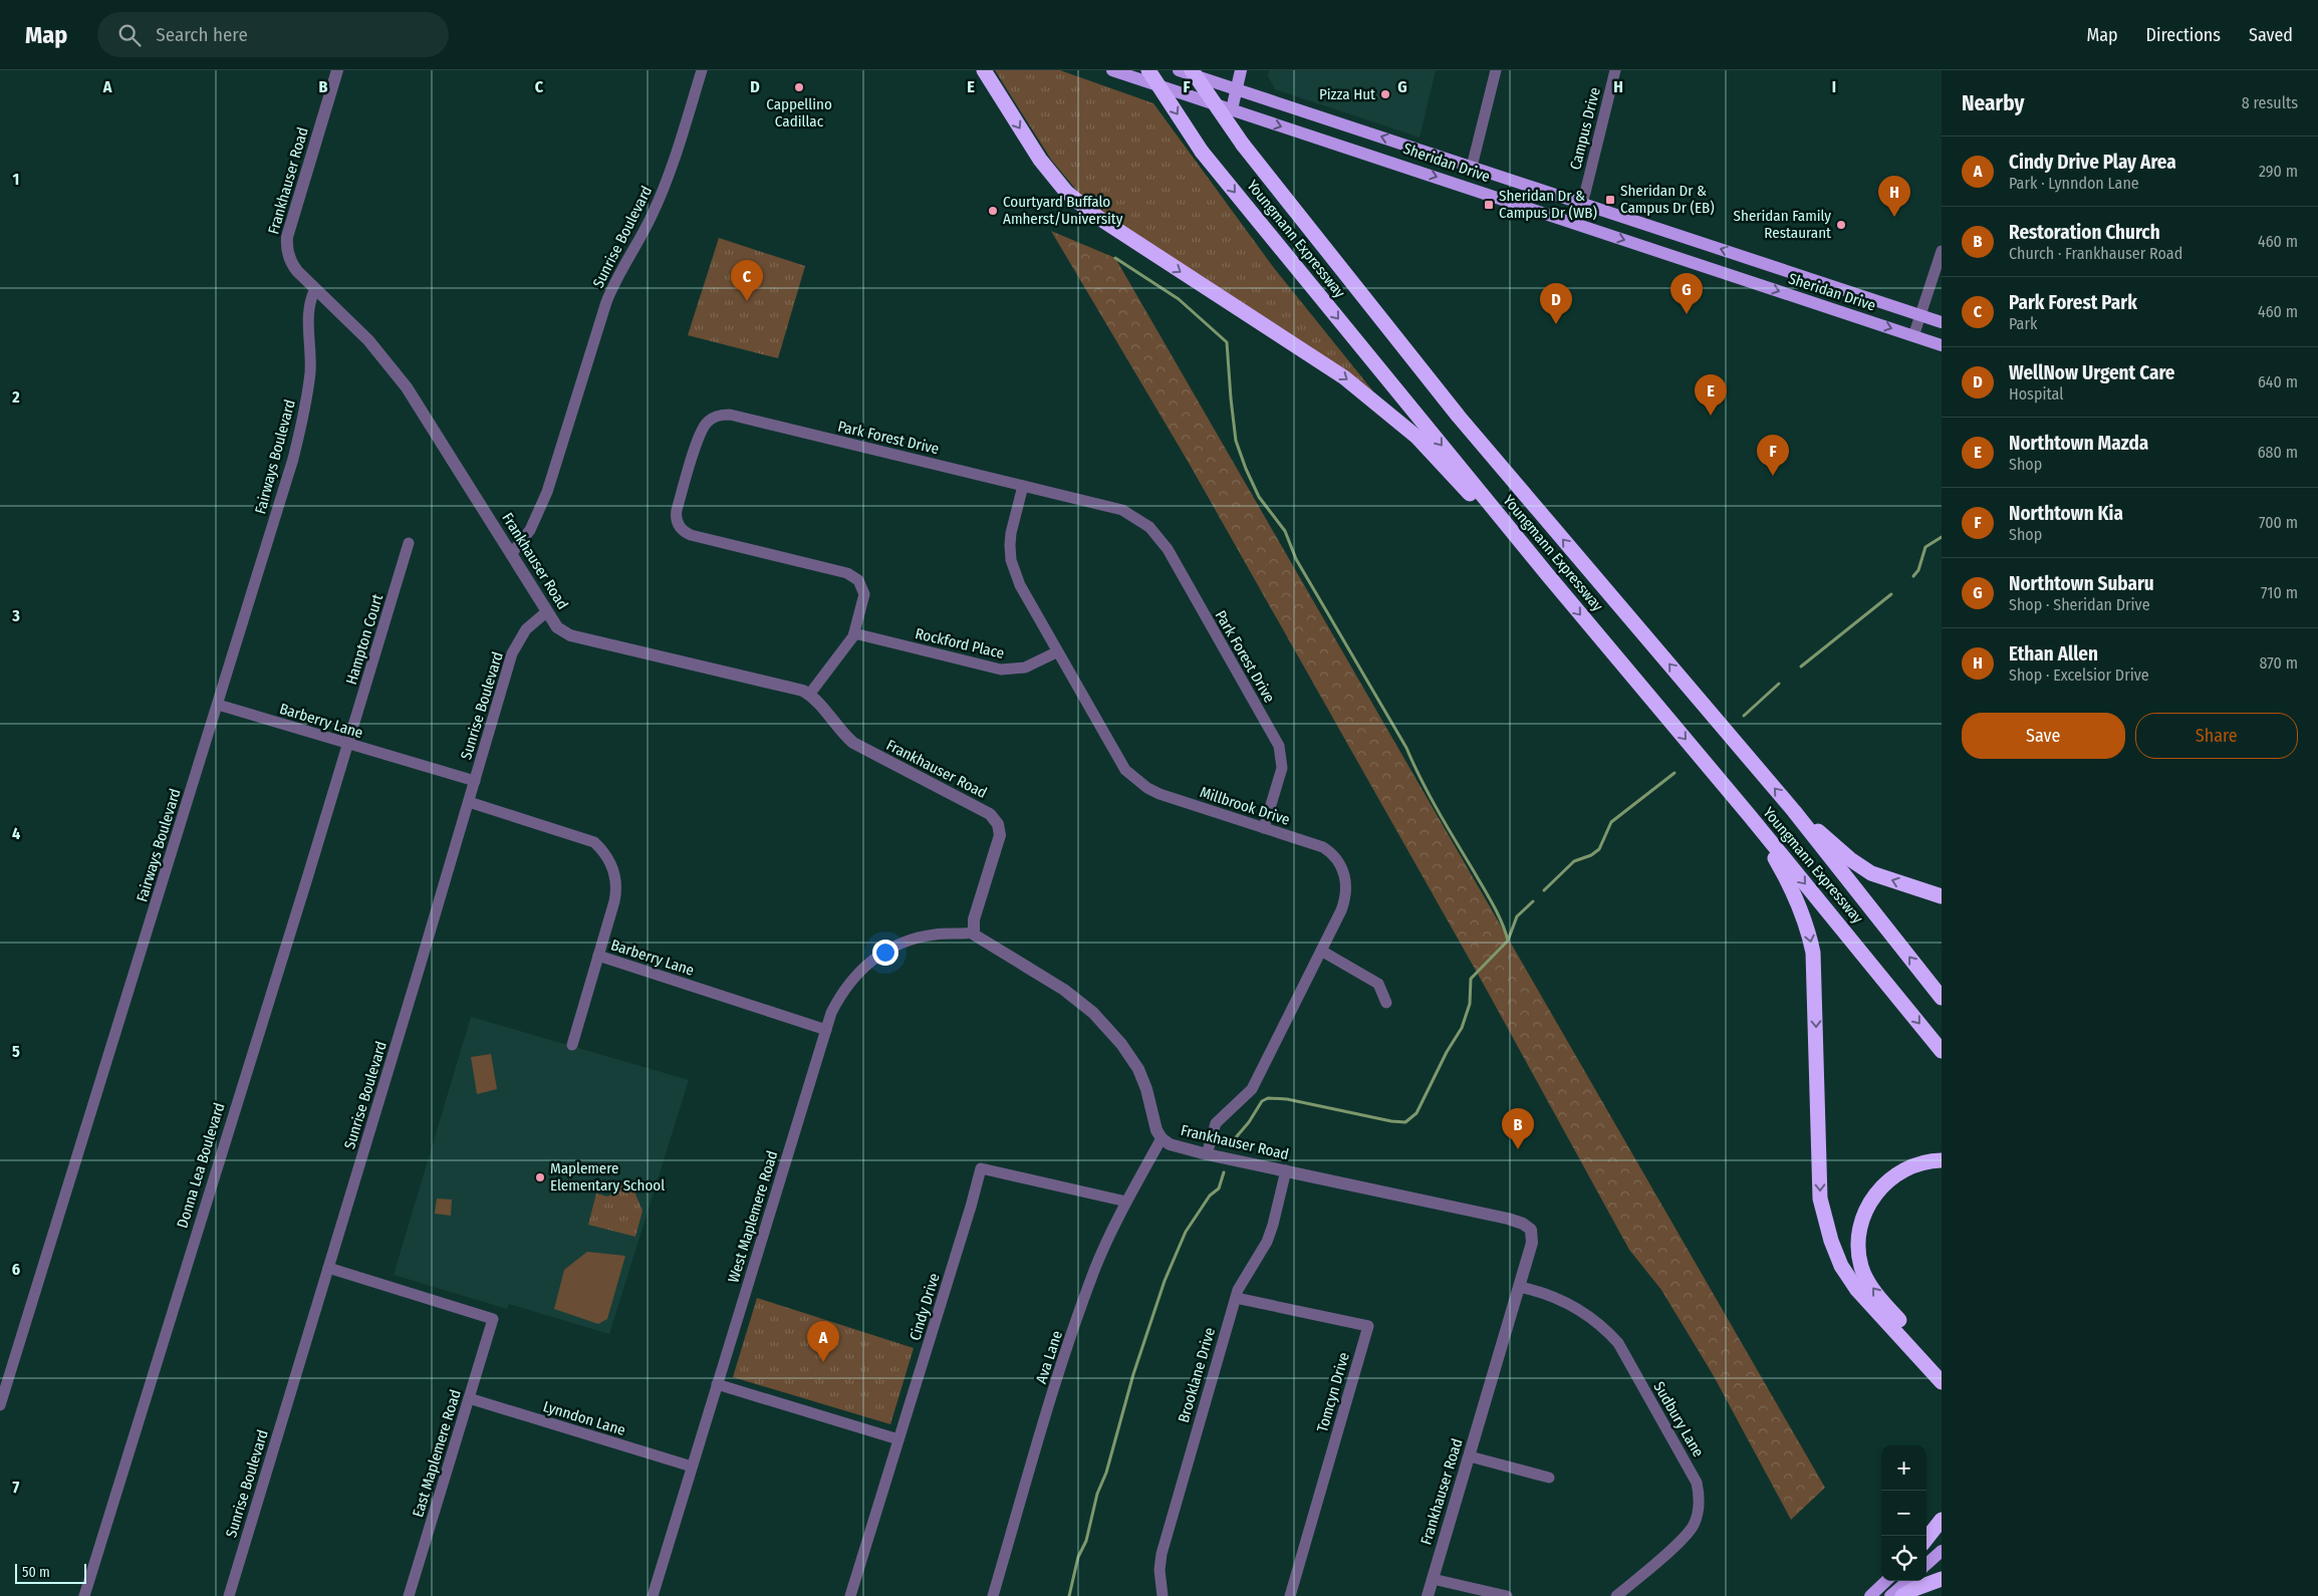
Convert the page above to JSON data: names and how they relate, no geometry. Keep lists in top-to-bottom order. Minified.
{"streets":{"highway":["Youngmann Expressway"],"main road":["Sheridan Drive"],"street":["Campus Drive","Frankhauser Road","Sunrise Boulevard","Park Forest Drive","Fairways Boulevard","Hampton Court","Rockford Place","Barberry Lane","Millbrook Drive","Donna Lea Boulevard","West Maplemere Road","Cindy Drive","Ava Lane","Brooklane Drive","Tomcyn Drive","Lynndon Lane","Sudbury Lane","East Maplemere Road"]},"crossings":[["Campus Drive","Sheridan Drive"],["Frankhauser Road","Sunrise Boulevard"],["Frankhauser Road","Park Forest Drive"],["Frankhauser Road","Fairways Boulevard"],["Frankhauser Road","Millbrook Drive"],["Frankhauser Road","West Maplemere Road"],["Frankhauser Road","Ava Lane"],["Frankhauser Road","Brooklane Drive"],["Frankhauser Road","Sudbury Lane"],["Sunrise Boulevard","Barberry Lane"],["Sunrise Boulevard","East Maplemere Road"],["Park Forest Drive","Rockford Place"],["Park Forest Drive","Millbrook Drive"],["Fairways Boulevard","Barberry Lane"],["Hampton Court","Barberry Lane"],["Hampton Court","Donna Lea Boulevard"],["Rockford Place","Millbrook Drive"],["Barberry Lane","Donna Lea Boulevard"],["Barberry Lane","West Maplemere Road"],["West Maplemere Road","Lynndon Lane"],["Cindy Drive","Ava Lane"],["Brooklane Drive","Tomcyn Drive"],["Lynndon Lane","East Maplemere Road"]],"places":{"other":["Cappellino Cadillac","Pizza Hut","Courtyard Buffalo Amherst/University","Sheridan Family Restaurant","Maplemere Elementary School"],"transit":["Sheridan Dr & Campus Dr (EB)","Sheridan Dr & Campus Dr (WB)"]},"scale_bar":"50 m","page":{"header":"Map","search":"Search here","nav":["Map","Directions","Saved"],"heading":["Nearby","8 results"],"list":[{"mark":"A","name":"Cindy Drive Play Area","note":"Park · Lynndon Lane","value":"290 m"},{"mark":"B","name":"Restoration Church","note":"Church · Frankhauser Road","value":"460 m"},{"mark":"C","name":"Park Forest Park","note":"Park","value":"460 m"},{"mark":"D","name":"WellNow Urgent Care","note":"Hospital","value":"640 m"},{"mark":"E","name":"Northtown Mazda","note":"Shop","value":"680 m"},{"mark":"F","name":"Northtown Kia","note":"Shop","value":"700 m"},{"mark":"G","name":"Northtown Subaru","note":"Shop · Sheridan Drive","value":"710 m"},{"mark":"H","name":"Ethan Allen","note":"Shop · Excelsior Drive","value":"870 m"}],"pins":["H","C","G","D","E","F","B","A"],"buttons":["Save","Share"],"map_buttons":["+","−"],"scale":"50 m"},"grid":{"columns":["A","B","C","D","E","F","G","H","I"],"rows":["1","2","3","4","5","6","7"]}}
